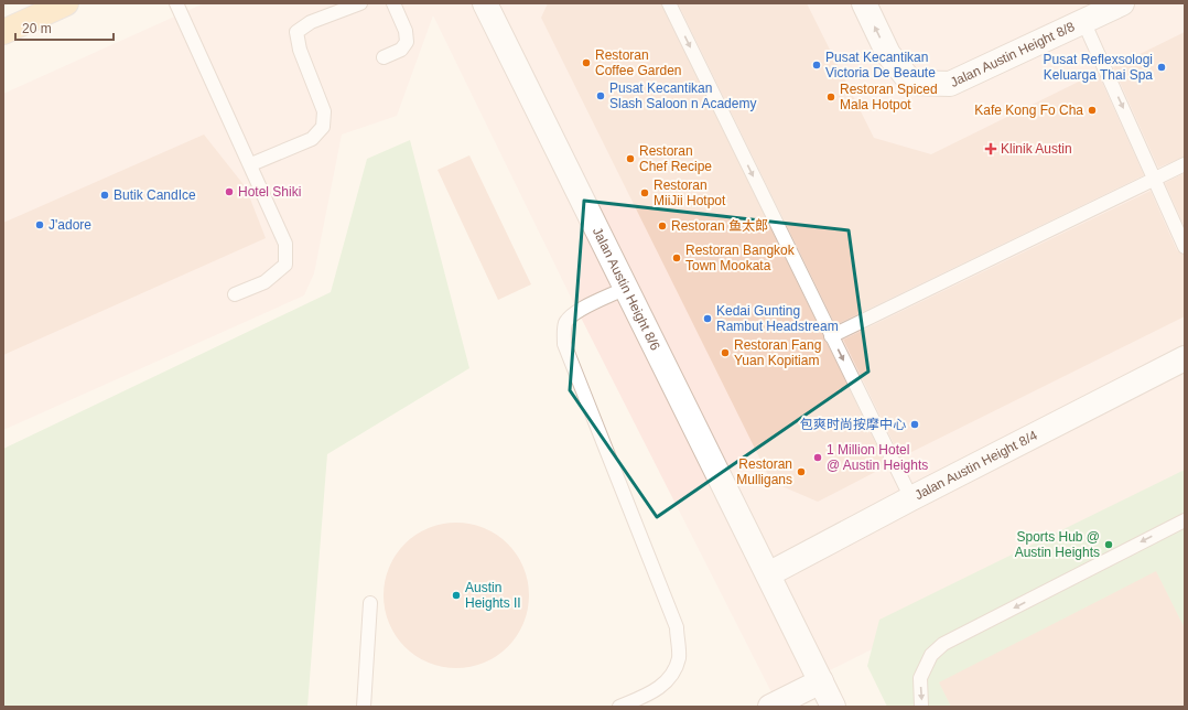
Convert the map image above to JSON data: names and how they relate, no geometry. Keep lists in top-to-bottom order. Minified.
{"streets":{"street":["Jalan Austin Height 8/8","Jalan Austin Height 8/6","Jalan Austin Height 8/4"]},"crossings":[["Jalan Austin Height 8/6","Jalan Austin Height 8/4"]],"places":{"other":["Restoran Coffee Garden","Pusat Kecantikan Victoria De Beaute","Pusat Reflexsologi Keluarga Thai Spa","Pusat Kecantikan Slash Saloon n Academy","Restoran Spiced Mala Hotpot","Kafe Kong Fo Cha","Restoran Chef Recipe","Hotel Shiki","Restoran MiiJii Hotpot","Butik CandIce","J'adore","Restoran 鱼太郎","Restoran Bangkok Town Mookata","Kedai Gunting Rambut Headstream","Restoran Fang Yuan Kopitiam","包爽时尚按摩中心","1 Million Hotel @ Austin Heights","Restoran Mulligans","Sports Hub @ Austin Heights","Austin Heights II"],"health":["Klinik Austin"]},"scale_bar":"20 m"}
